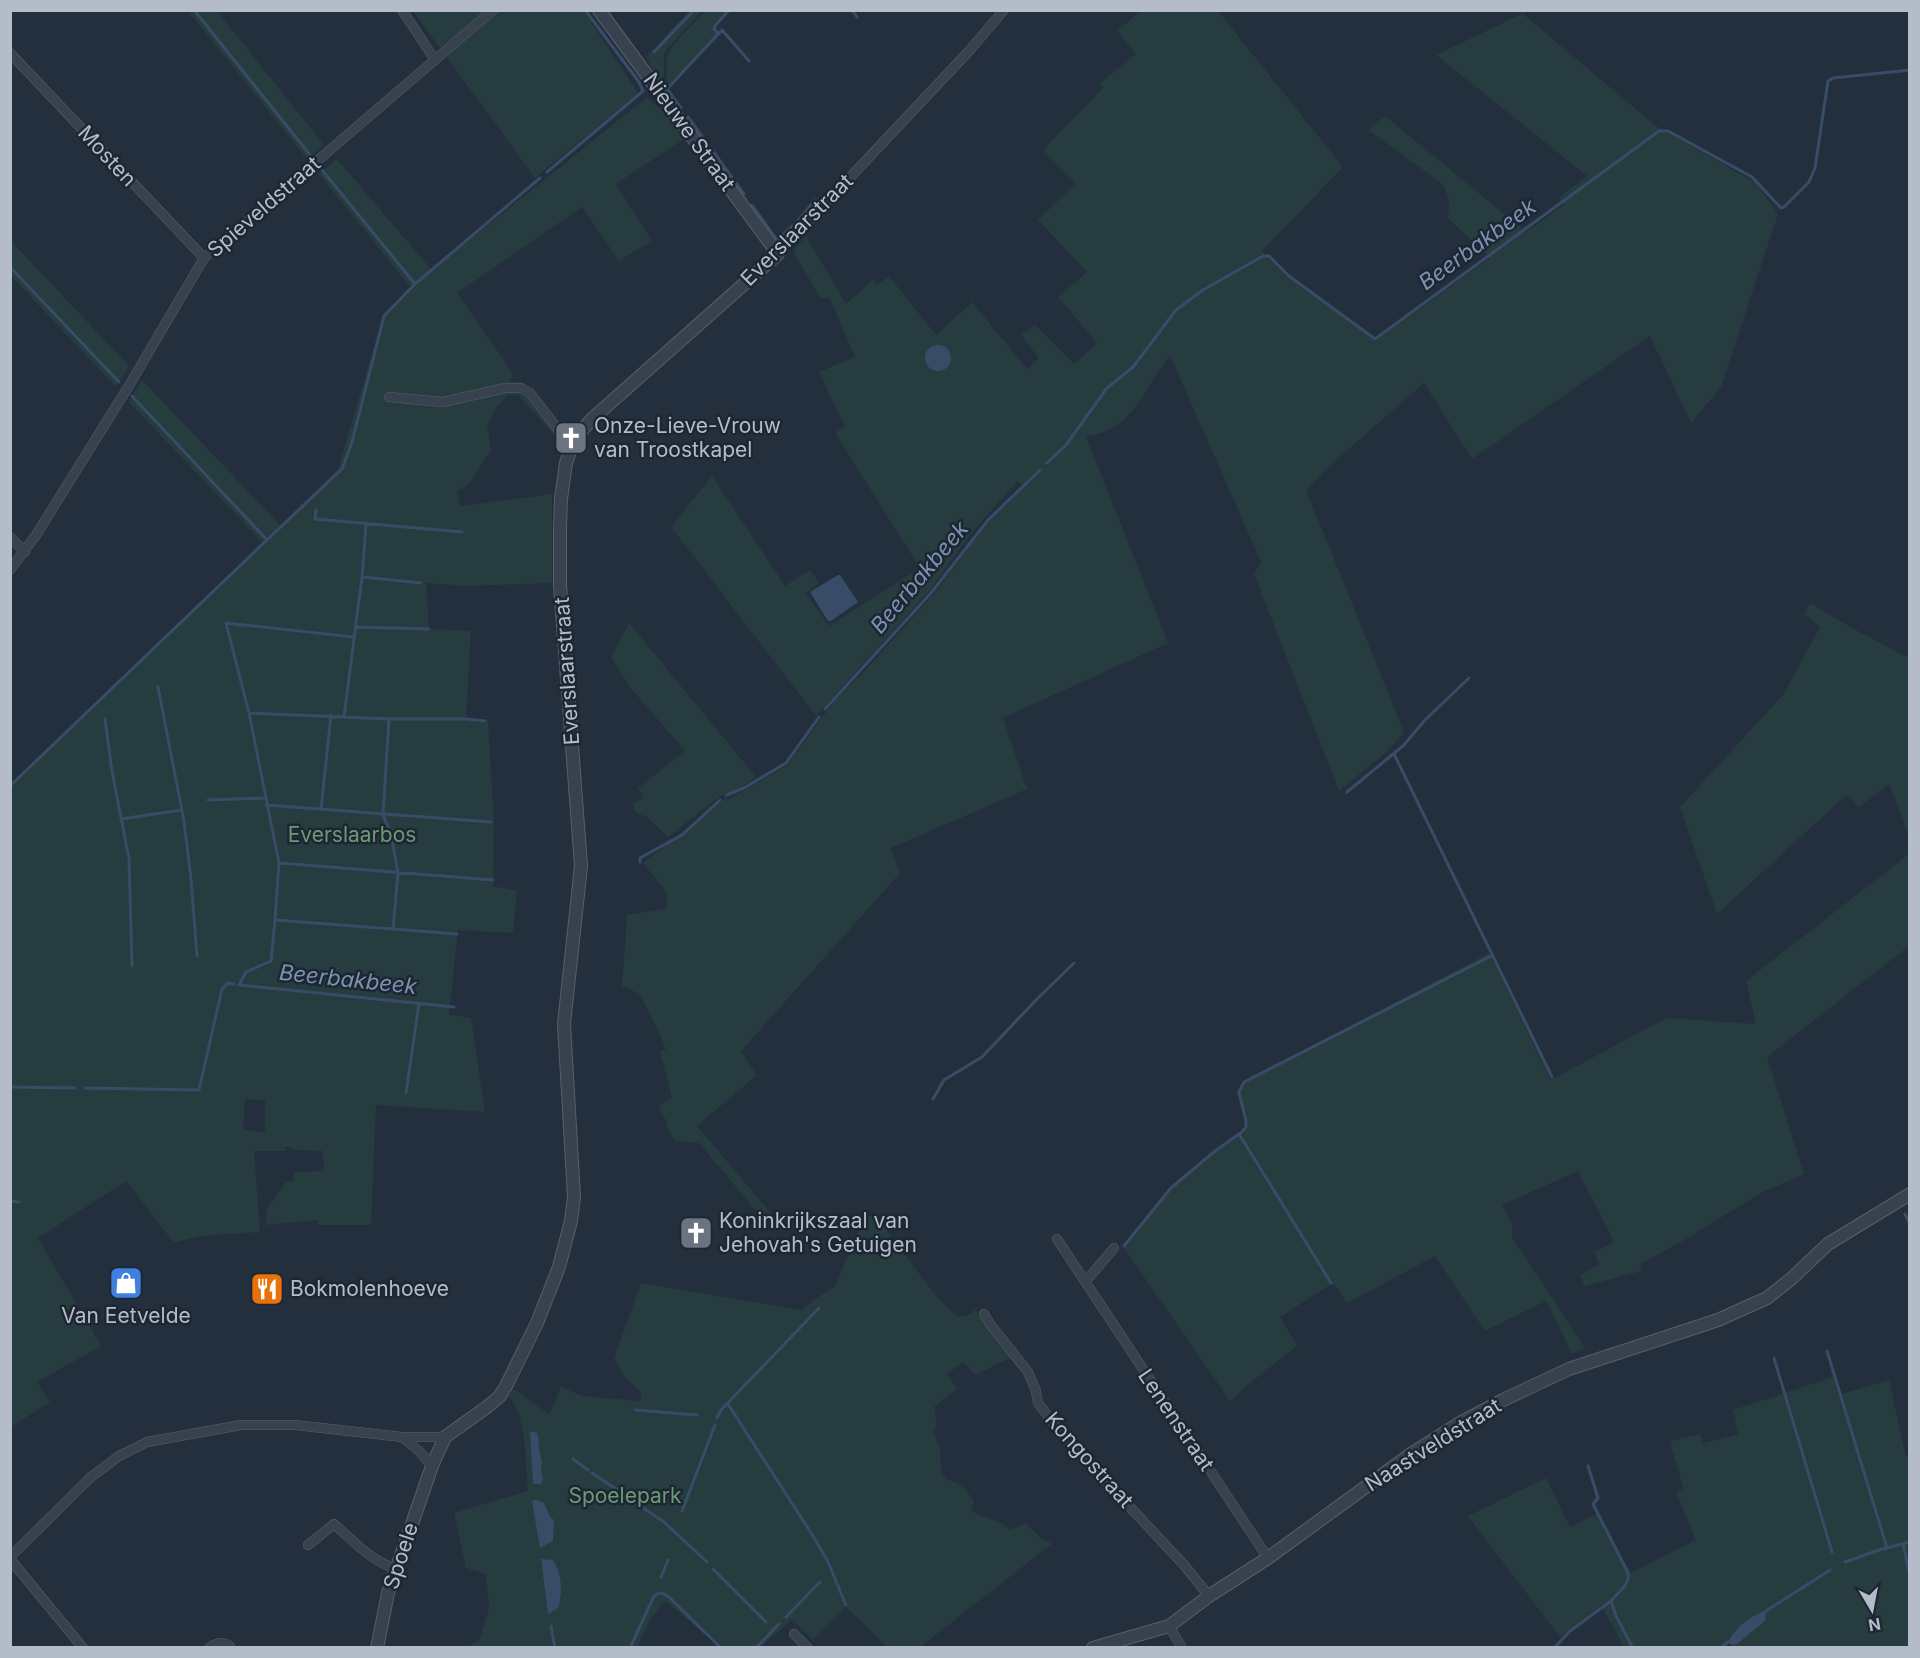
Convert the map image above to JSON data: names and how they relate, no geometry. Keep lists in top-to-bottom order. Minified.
{"streets":{"street":["Nieuwe Straat","Mosten","Spieveldstraat","Everslaarstraat","Lenenstraat","Naastveldstraat","Kongostraat","Spoele"]},"crossings":[["Nieuwe Straat","Everslaarstraat"],["Mosten","Spieveldstraat"],["Lenenstraat","Naastveldstraat"],["Naastveldstraat","Kongostraat"]],"water":["Beerbakbeek"],"parks":["Everslaarbos","Spoelepark"],"places":{"church":["Onze-Lieve-Vrouw van Troostkapel","Koninkrijkszaal van Jehovah's Getuigen"],"shop":["Van Eetvelde"],"restaurant":["Bokmolenhoeve"]},"north":"bottom"}
